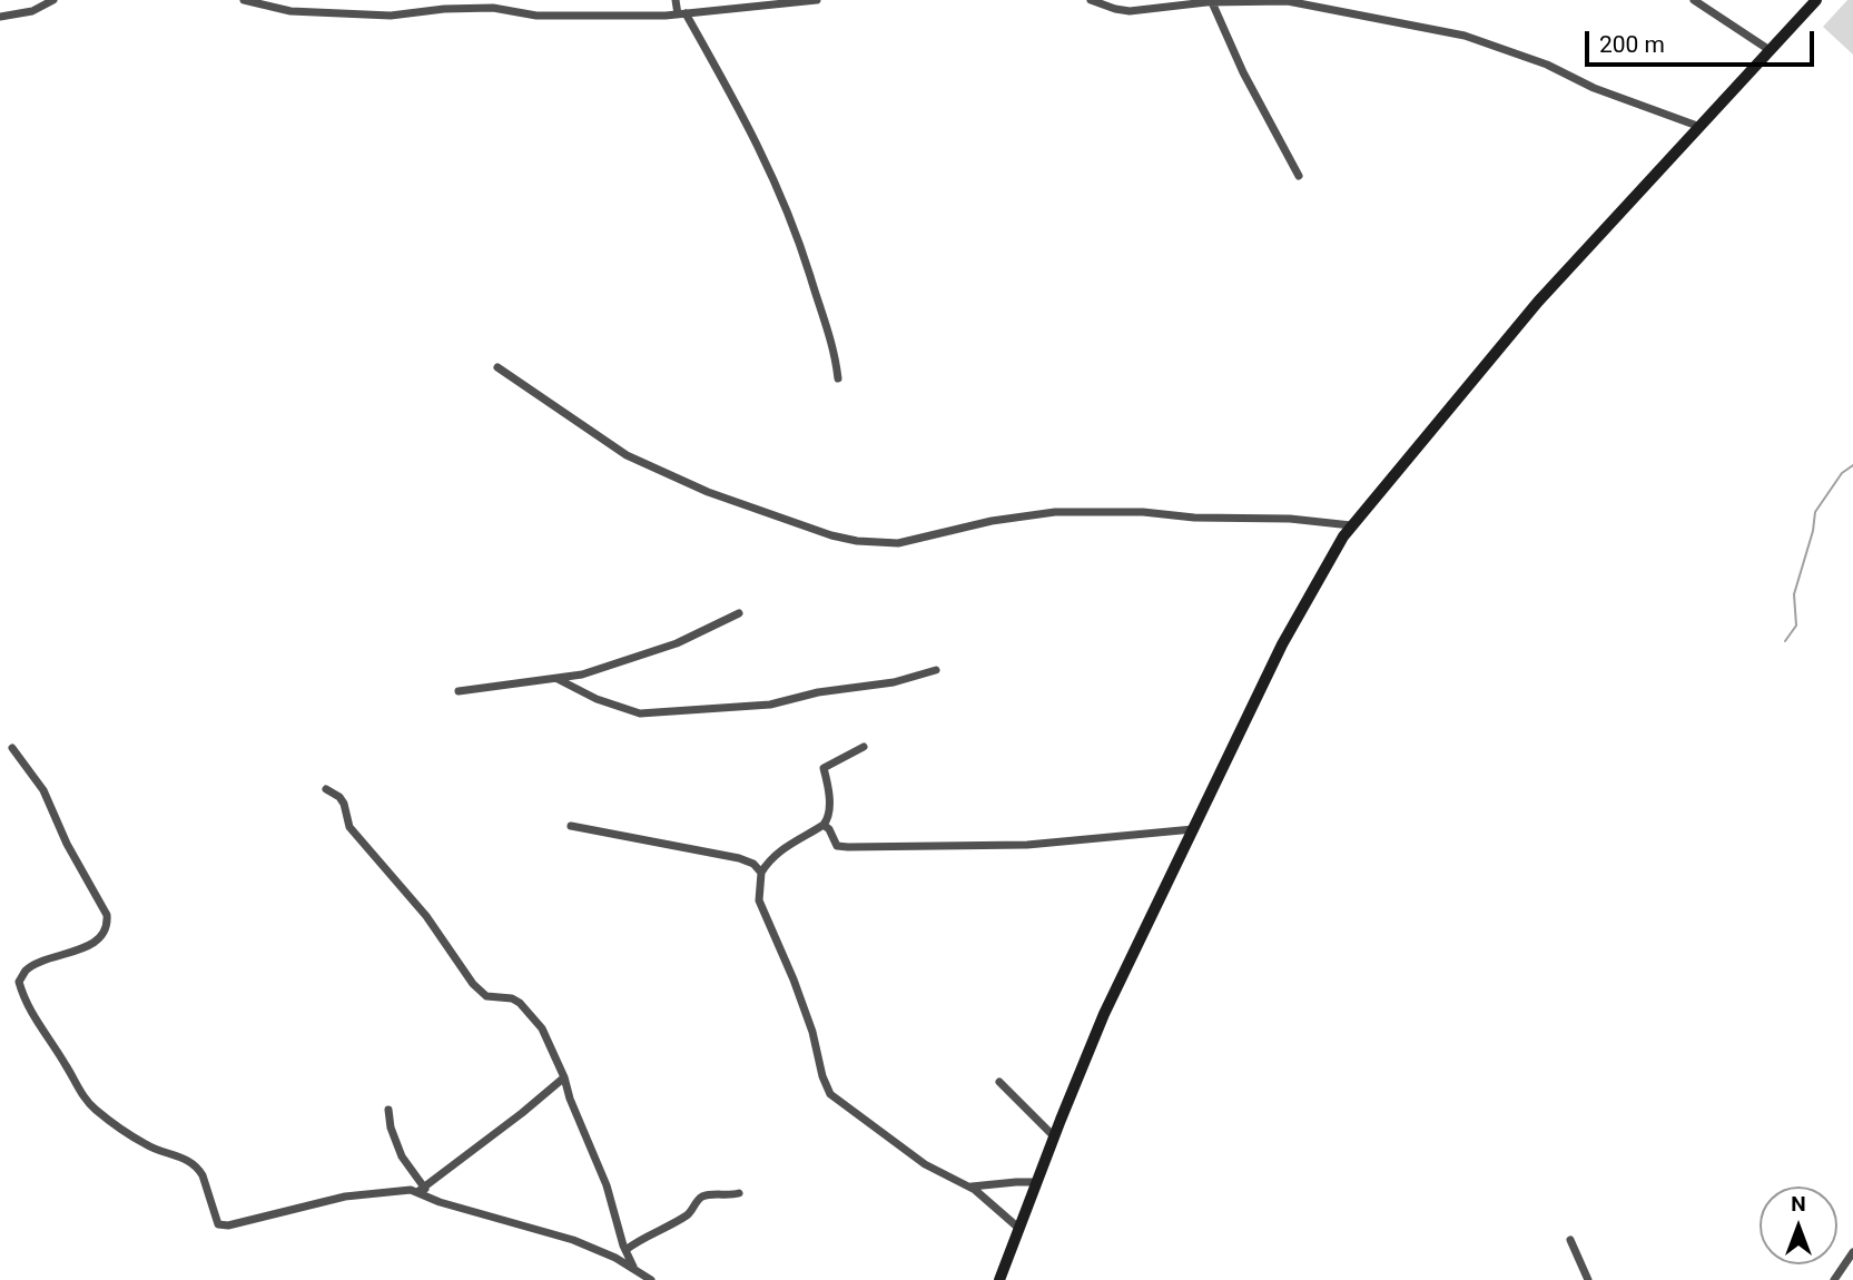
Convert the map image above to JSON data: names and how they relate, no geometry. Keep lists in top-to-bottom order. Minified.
{"scale_bar":"200 m","north":"top"}
